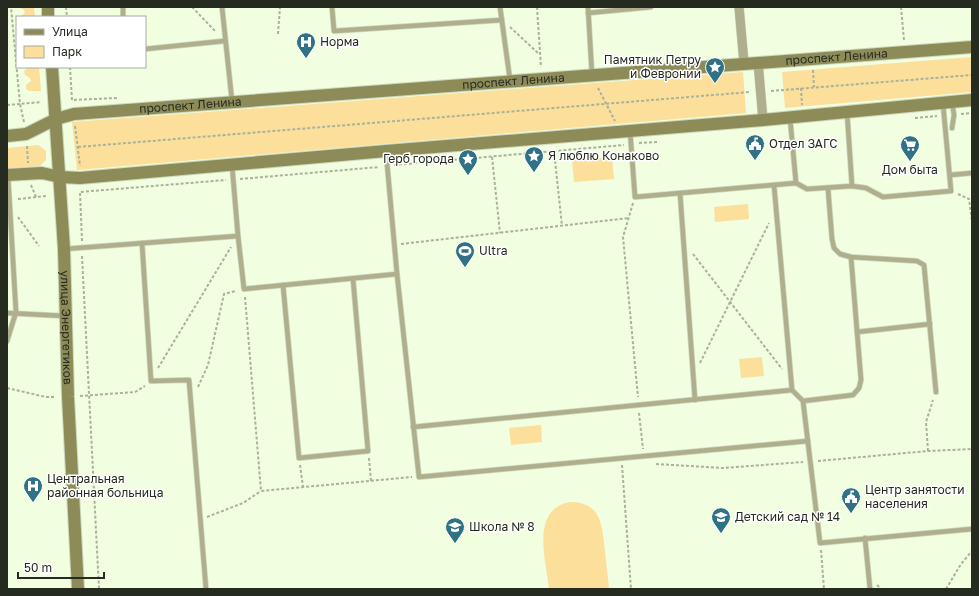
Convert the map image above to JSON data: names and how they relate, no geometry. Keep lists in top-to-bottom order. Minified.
{"streets":{"street":["проспект Ленина","улица Энергетиков"]},"crossings":[["проспект Ленина","улица Энергетиков"]],"places":{"hospital":["Норма","Центральная районная больница"],"place":["Памятник Петру и Февронии","Я люблю Конаково","Герб города"],"public building":["Отдел ЗАГС","Центр занятости населения"],"supermarket":["Дом быта"],"sports":["Ultra"],"school or university":["Детский сад № 14","Школа № 8"]},"legend":["Улица","Парк"],"scale_bar":"50 m"}
